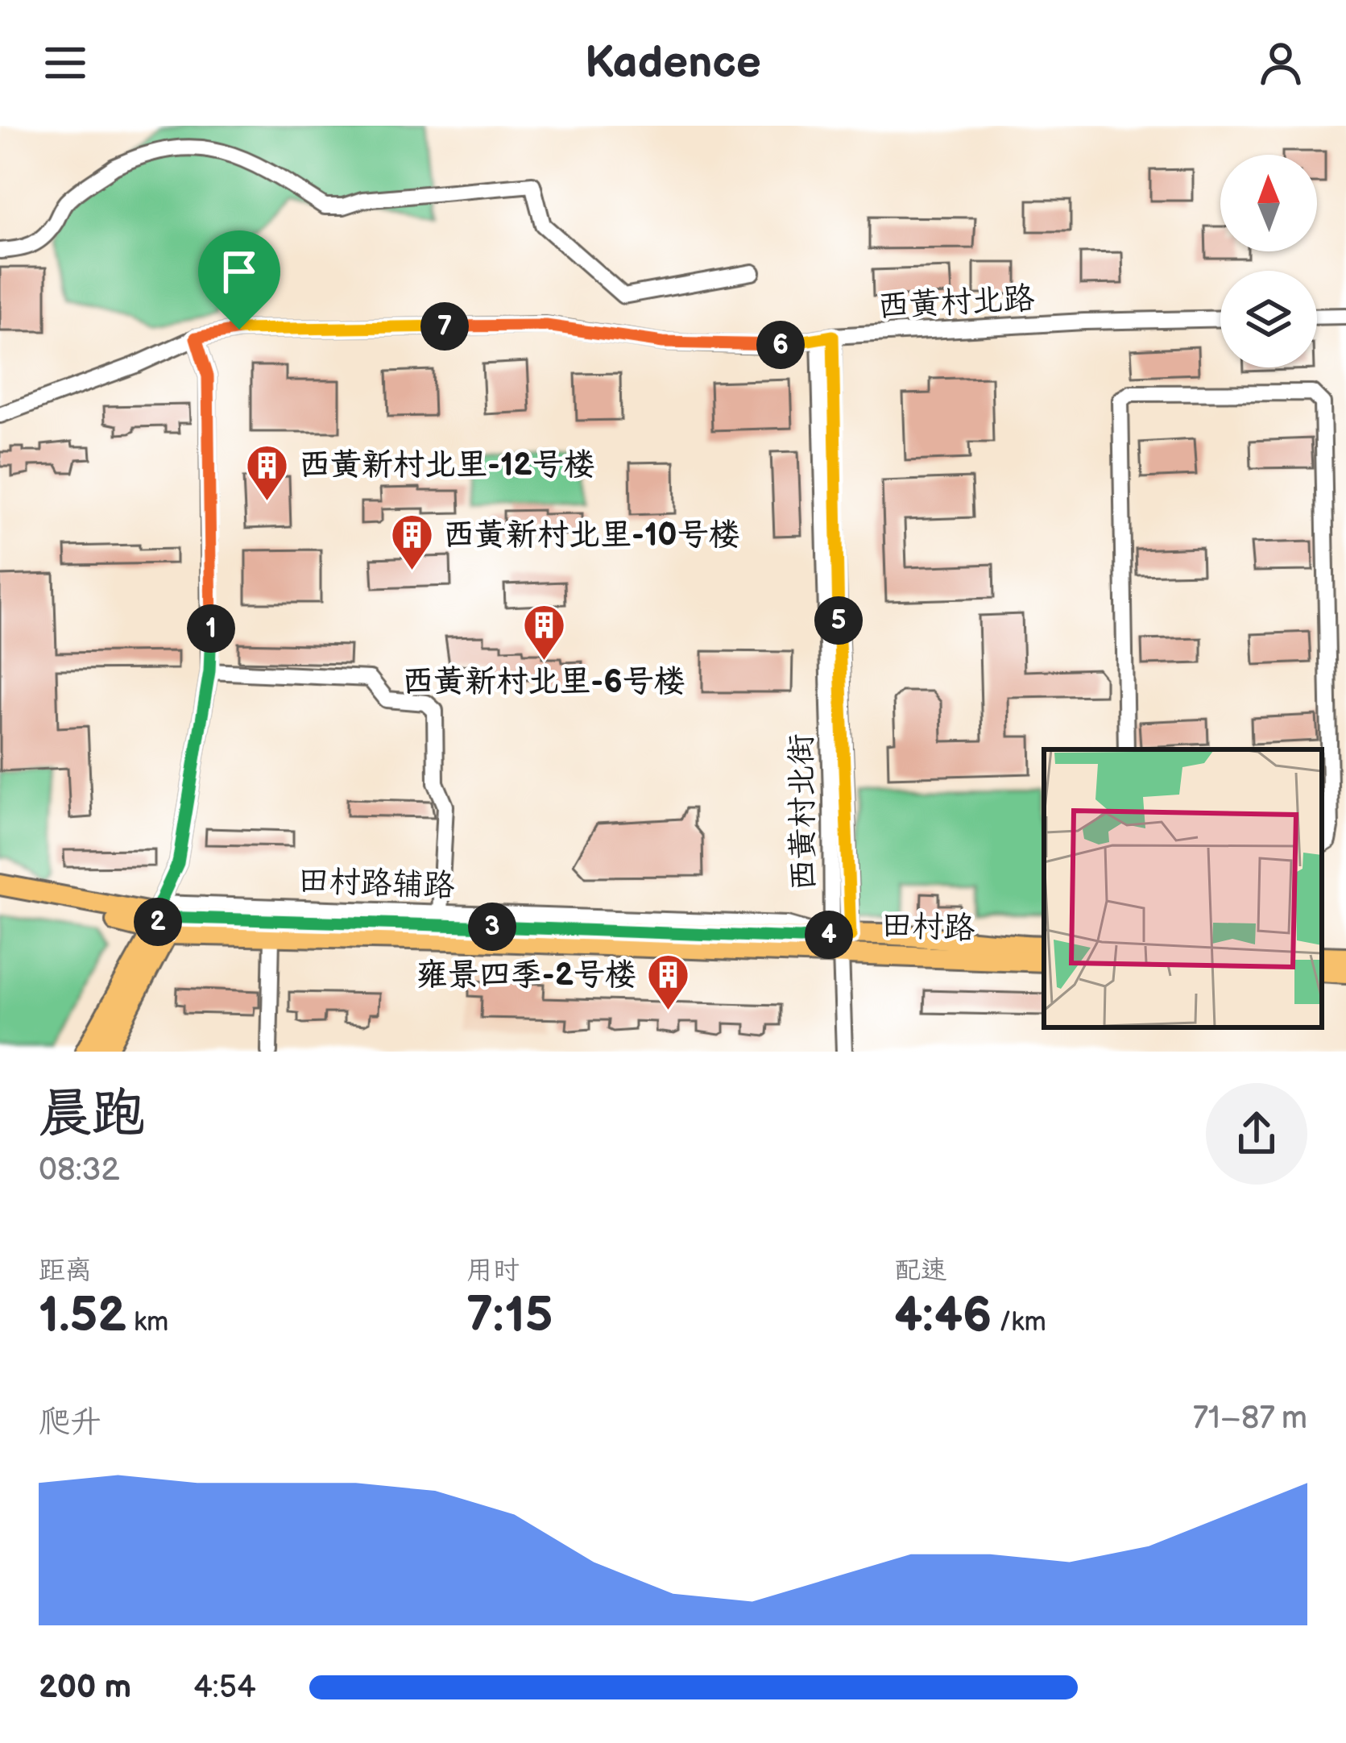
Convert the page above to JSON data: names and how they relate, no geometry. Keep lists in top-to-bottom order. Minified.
{"streets":{"main road":["田村路"],"street":["西黄村北路","西黄村北街","田村路辅路"]},"crossings":[["西黄村北路","西黄村北街"],["西黄村北街","田村路辅路"],["西黄村北街","田村路"],["田村路辅路","田村路"]],"places":{"building":["西黄新村北里-12号楼","西黄新村北里-10号楼","西黄新村北里-6号楼","雍景四季-2号楼"]},"north":"top","page":{"header":"Kadence","pins":["7","6","5","1","2","3","4"],"heading":["晨跑","08:32"],"stats":[["距离","1.52 km"],["用时","7:15"],["配速","4:46 /km"]],"chart":["爬升","71–87 m"],"list":[{"name":"200 m","note":"4:54"}]}}
